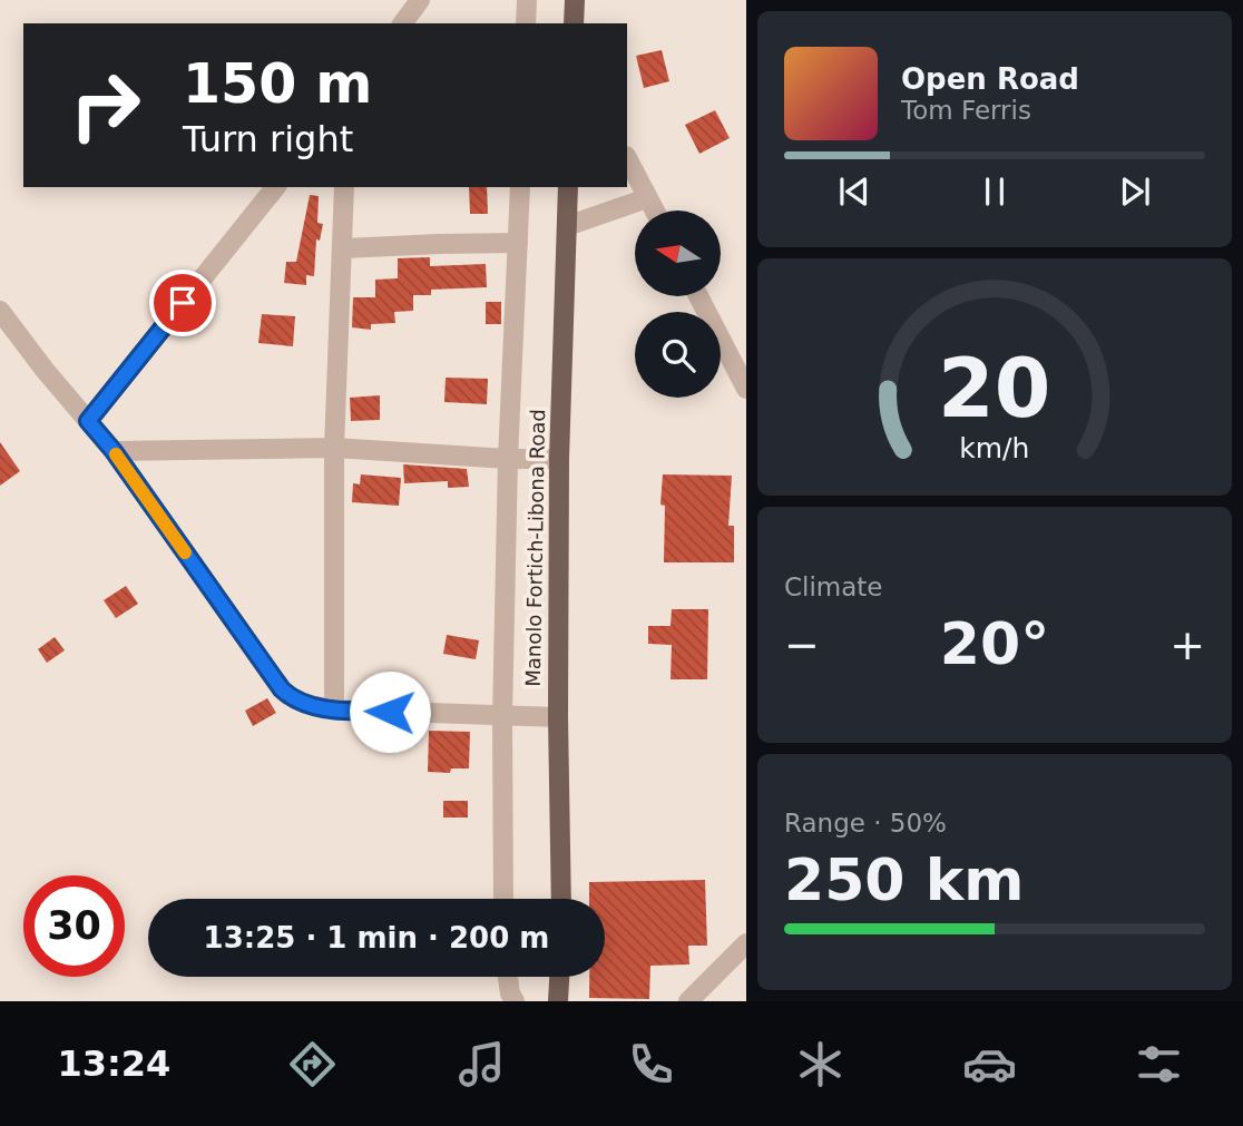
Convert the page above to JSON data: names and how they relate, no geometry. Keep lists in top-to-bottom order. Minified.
{"streets":{"main road":["Manolo Fortich-Libona Road"]},"north":"left","page":{"turn":["150 m","Turn right"],"song":["Open Road","Tom Ferris"],"tile":["Climate",["Range · 50%","250 km"]],"heat":["−","20°","+"],"limit":"30","trip":"13:25 · 1 min · 200 m","tabs":"13:24","gauge":["20","km/h"]}}
